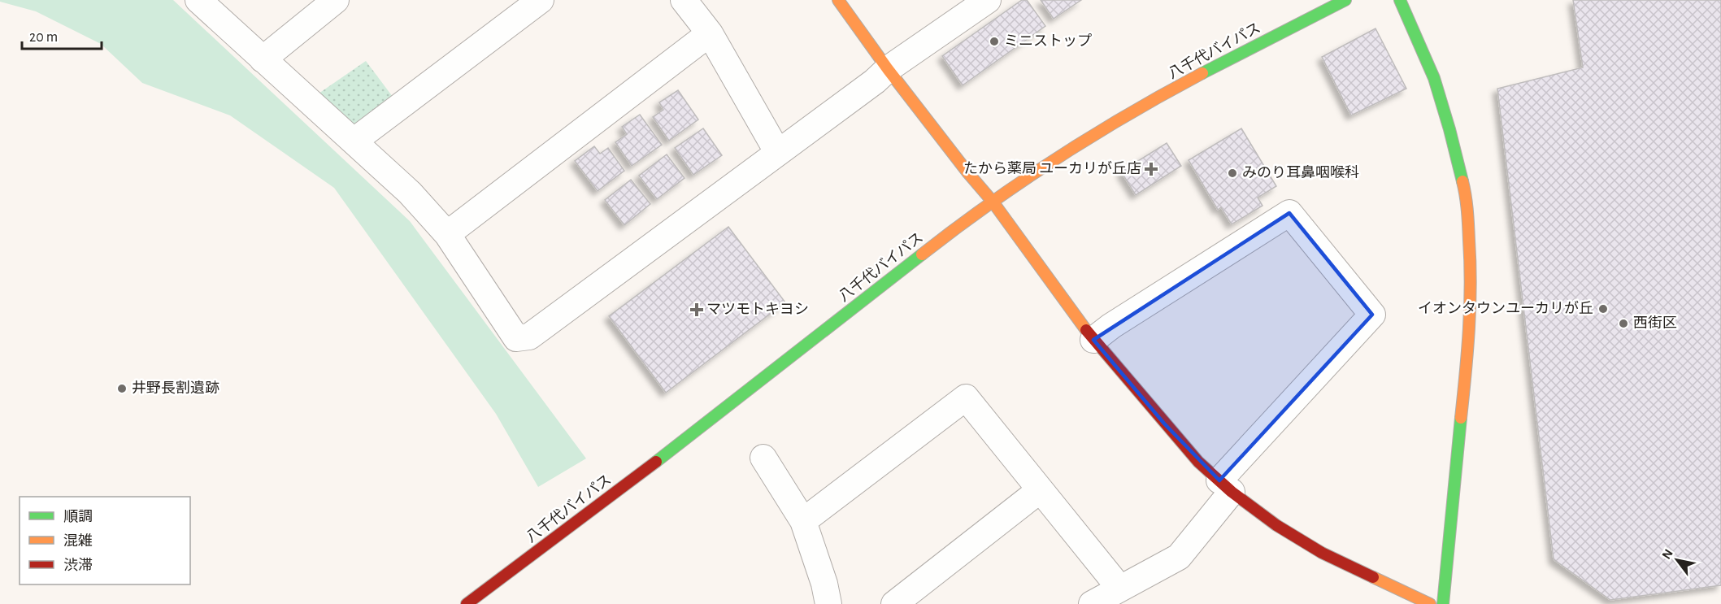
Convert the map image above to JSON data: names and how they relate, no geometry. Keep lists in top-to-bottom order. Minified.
{"streets":{"main road":["八千代バイパス"]},"places":{"other":["ミニストップ","みのり耳鼻咽喉科","イオンタウンユーカリが丘","西街区","井野長割遺跡"],"health":["たから薬局 ユーカリが丘店","マツモトキヨシ"]},"legend":["順調","混雑","渋滞"],"scale_bar":"20 m","north":"top left"}
